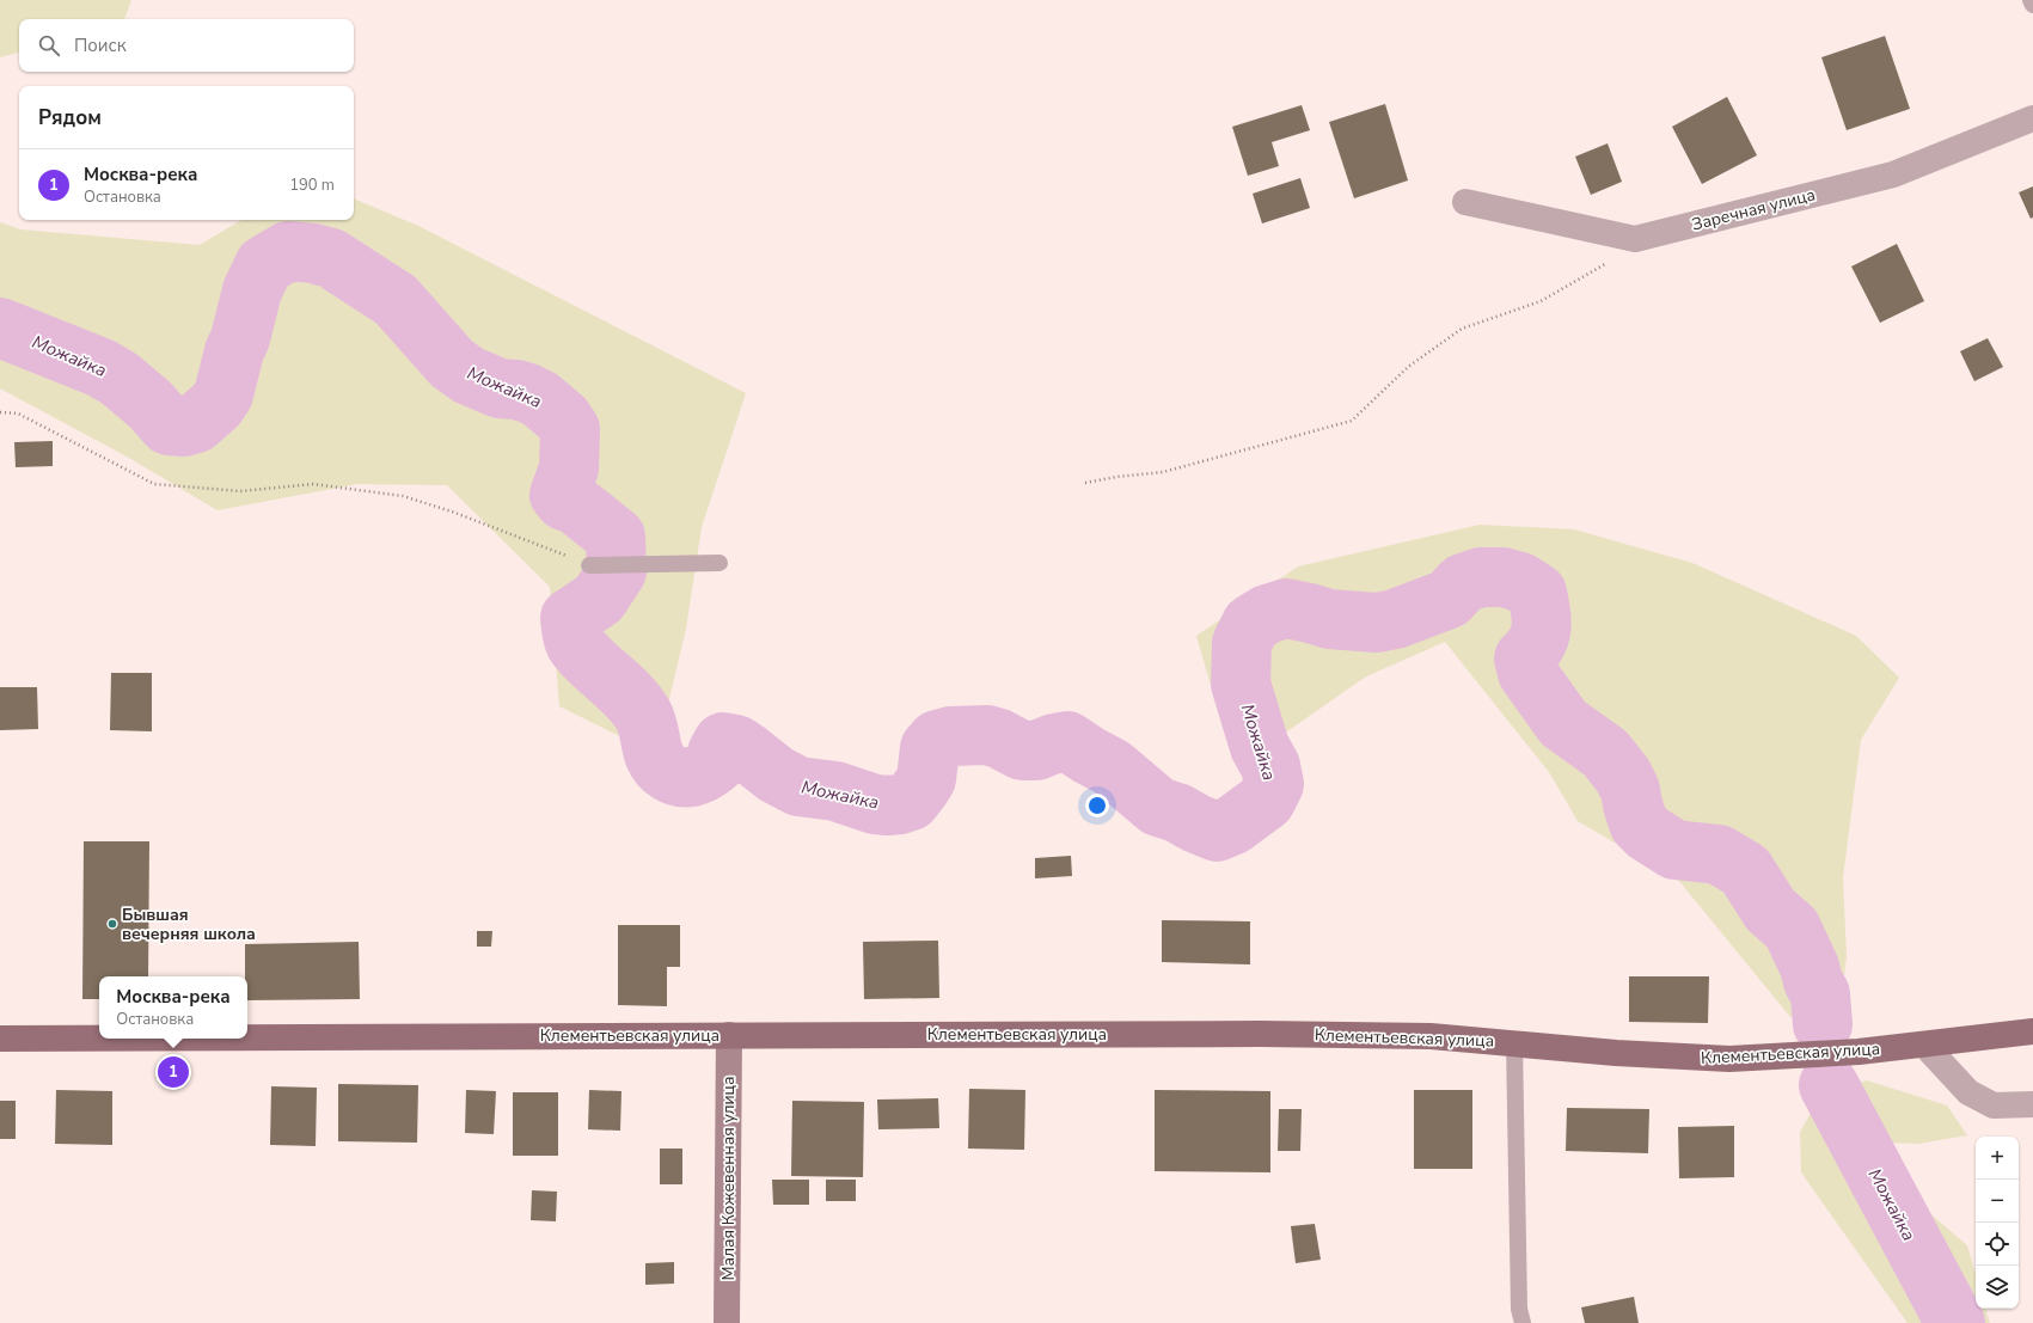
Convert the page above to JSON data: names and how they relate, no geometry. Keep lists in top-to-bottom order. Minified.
{"streets":{"main road":["Клементьевская улица"],"street":["Заречная улица","Малая Кожевенная улица"]},"crossings":[["Клементьевская улица","Малая Кожевенная улица"]],"water":["Можайка"],"places":["Бывшая вечерняя школа"],"page":{"search":"Поиск","heading":"Рядом","list":[{"mark":"1","name":"Москва-река","note":"Остановка","value":"190 m"}],"popup":["Москва-река","Остановка"],"pins":"1","map_buttons":["+","−"]}}
